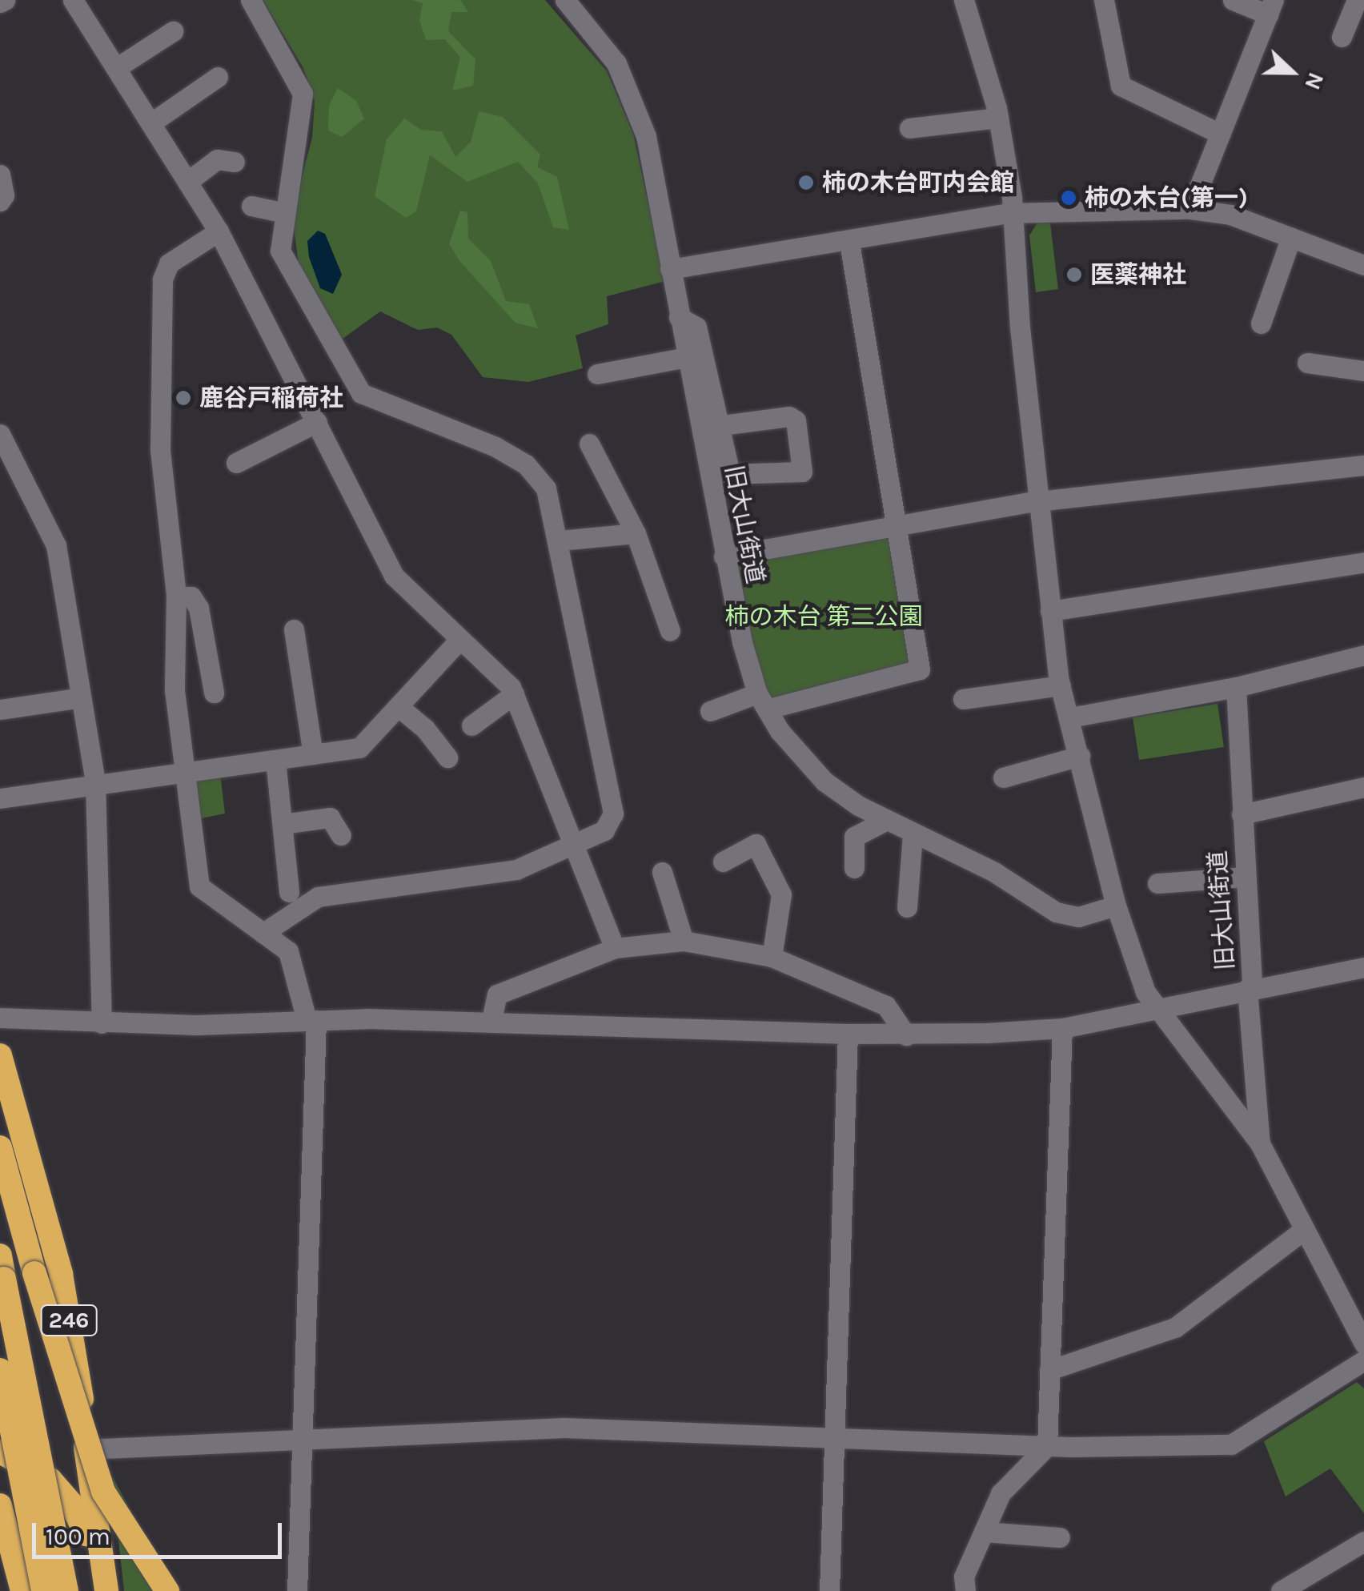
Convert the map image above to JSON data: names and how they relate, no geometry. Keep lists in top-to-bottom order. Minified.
{"streets":{"highway":["246"],"street":["旧大山街道"]},"parks":["柿の木台 第二公園"],"places":["柿の木台町内会館","柿の木台(第一)","医薬神社","鹿谷戸稲荷社"],"scale_bar":"100 m","north":"right"}
